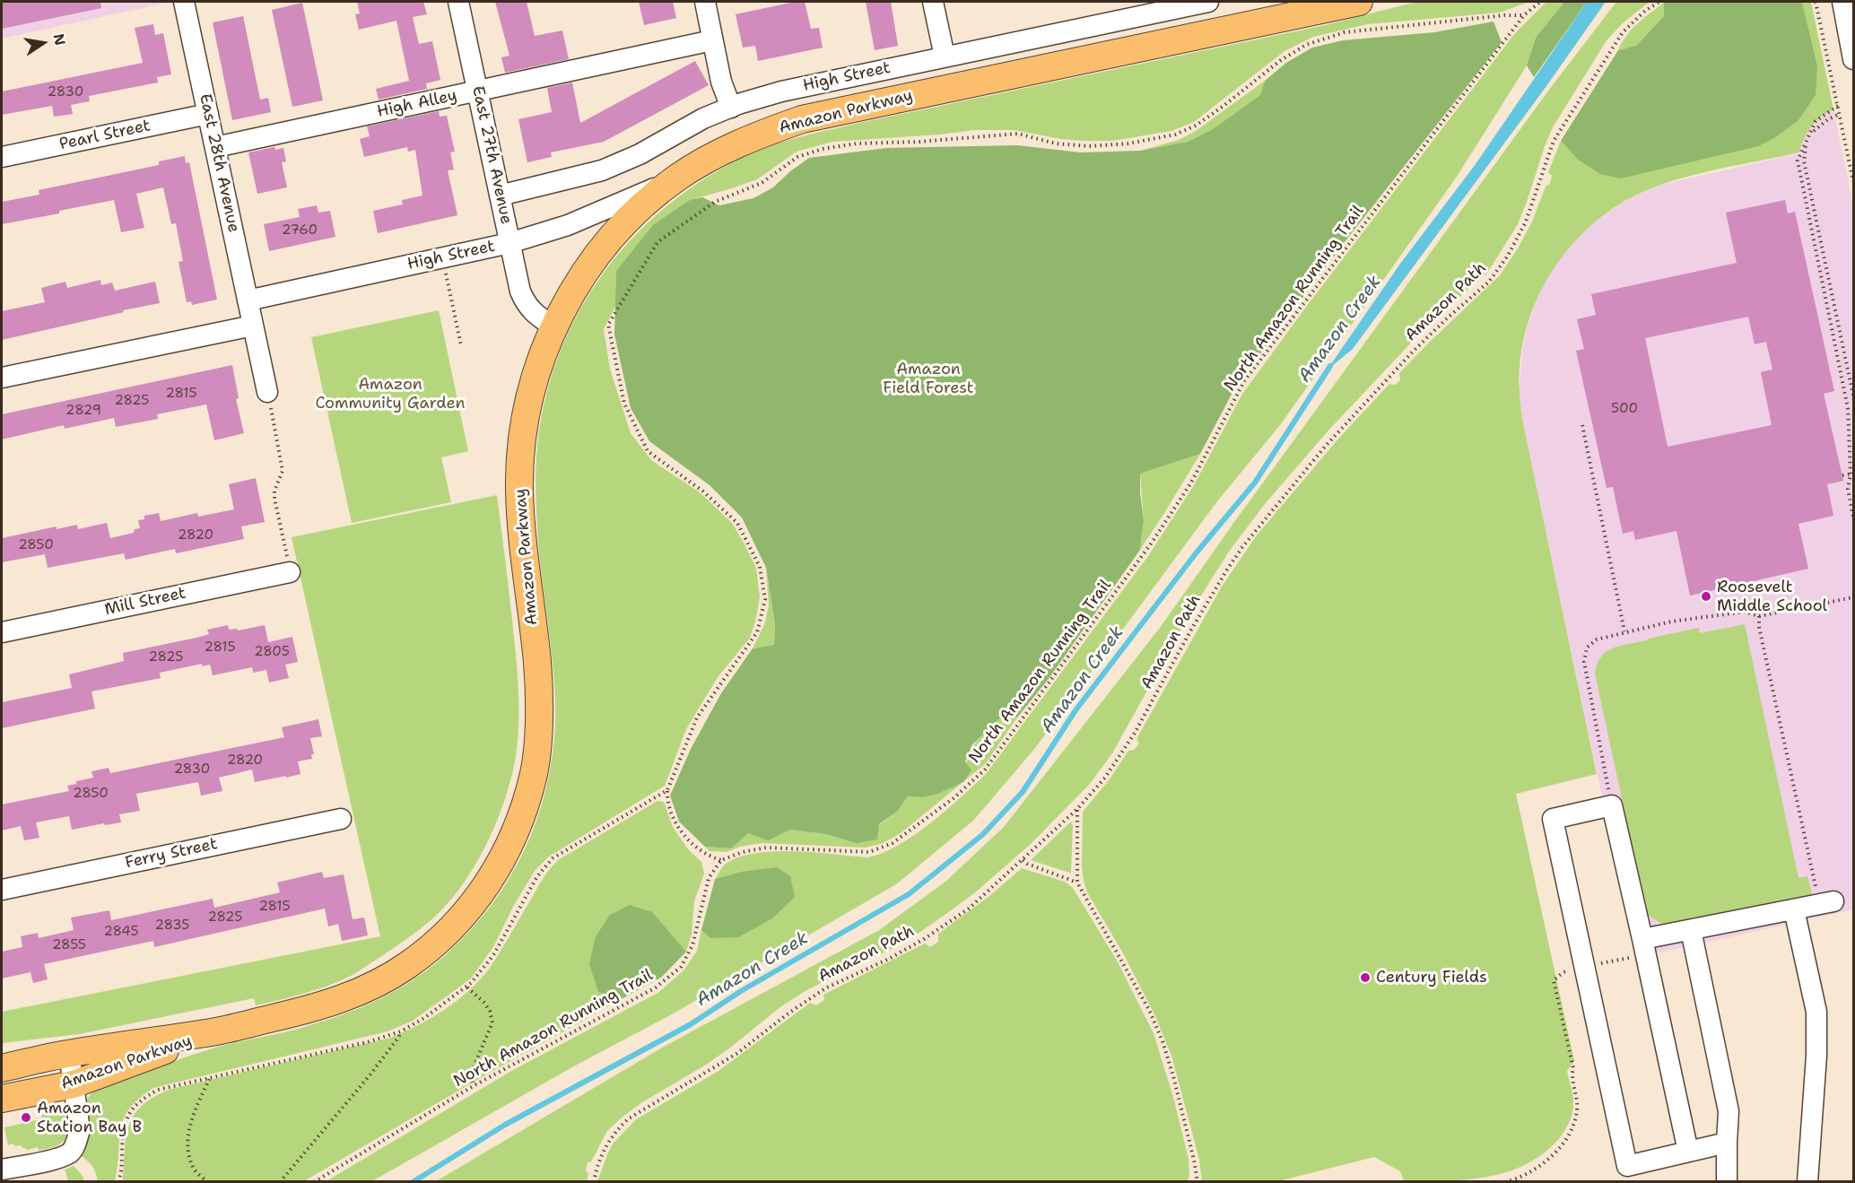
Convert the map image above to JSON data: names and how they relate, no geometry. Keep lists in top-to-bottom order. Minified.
{"streets":{"main road":["Amazon Parkway"],"street":["High Street","High Alley","Pearl Street","East 27th Avenue","East 28th Avenue","Mill Street","Ferry Street"],"path":["North Amazon Running Trail","Amazon Path"]},"crossings":[["High Street","Amazon Parkway"],["High Street","East 27th Avenue"],["High Street","East 28th Avenue"],["High Alley","East 27th Avenue"],["High Alley","East 28th Avenue"],["Amazon Parkway","East 27th Avenue"],["Pearl Street","East 28th Avenue"]],"water":["Amazon Creek"],"parks":["Amazon Field Forest","Amazon Community Garden"],"places":["Roosevelt Middle School","Century Fields","Amazon Station Bay B"],"house_numbers":["2830","2760","2815","2825","500","2829","2820","2850","2815","2805","2825","2820","2830","2850","2815","2825","2835","2845","2855"],"north":"right"}
